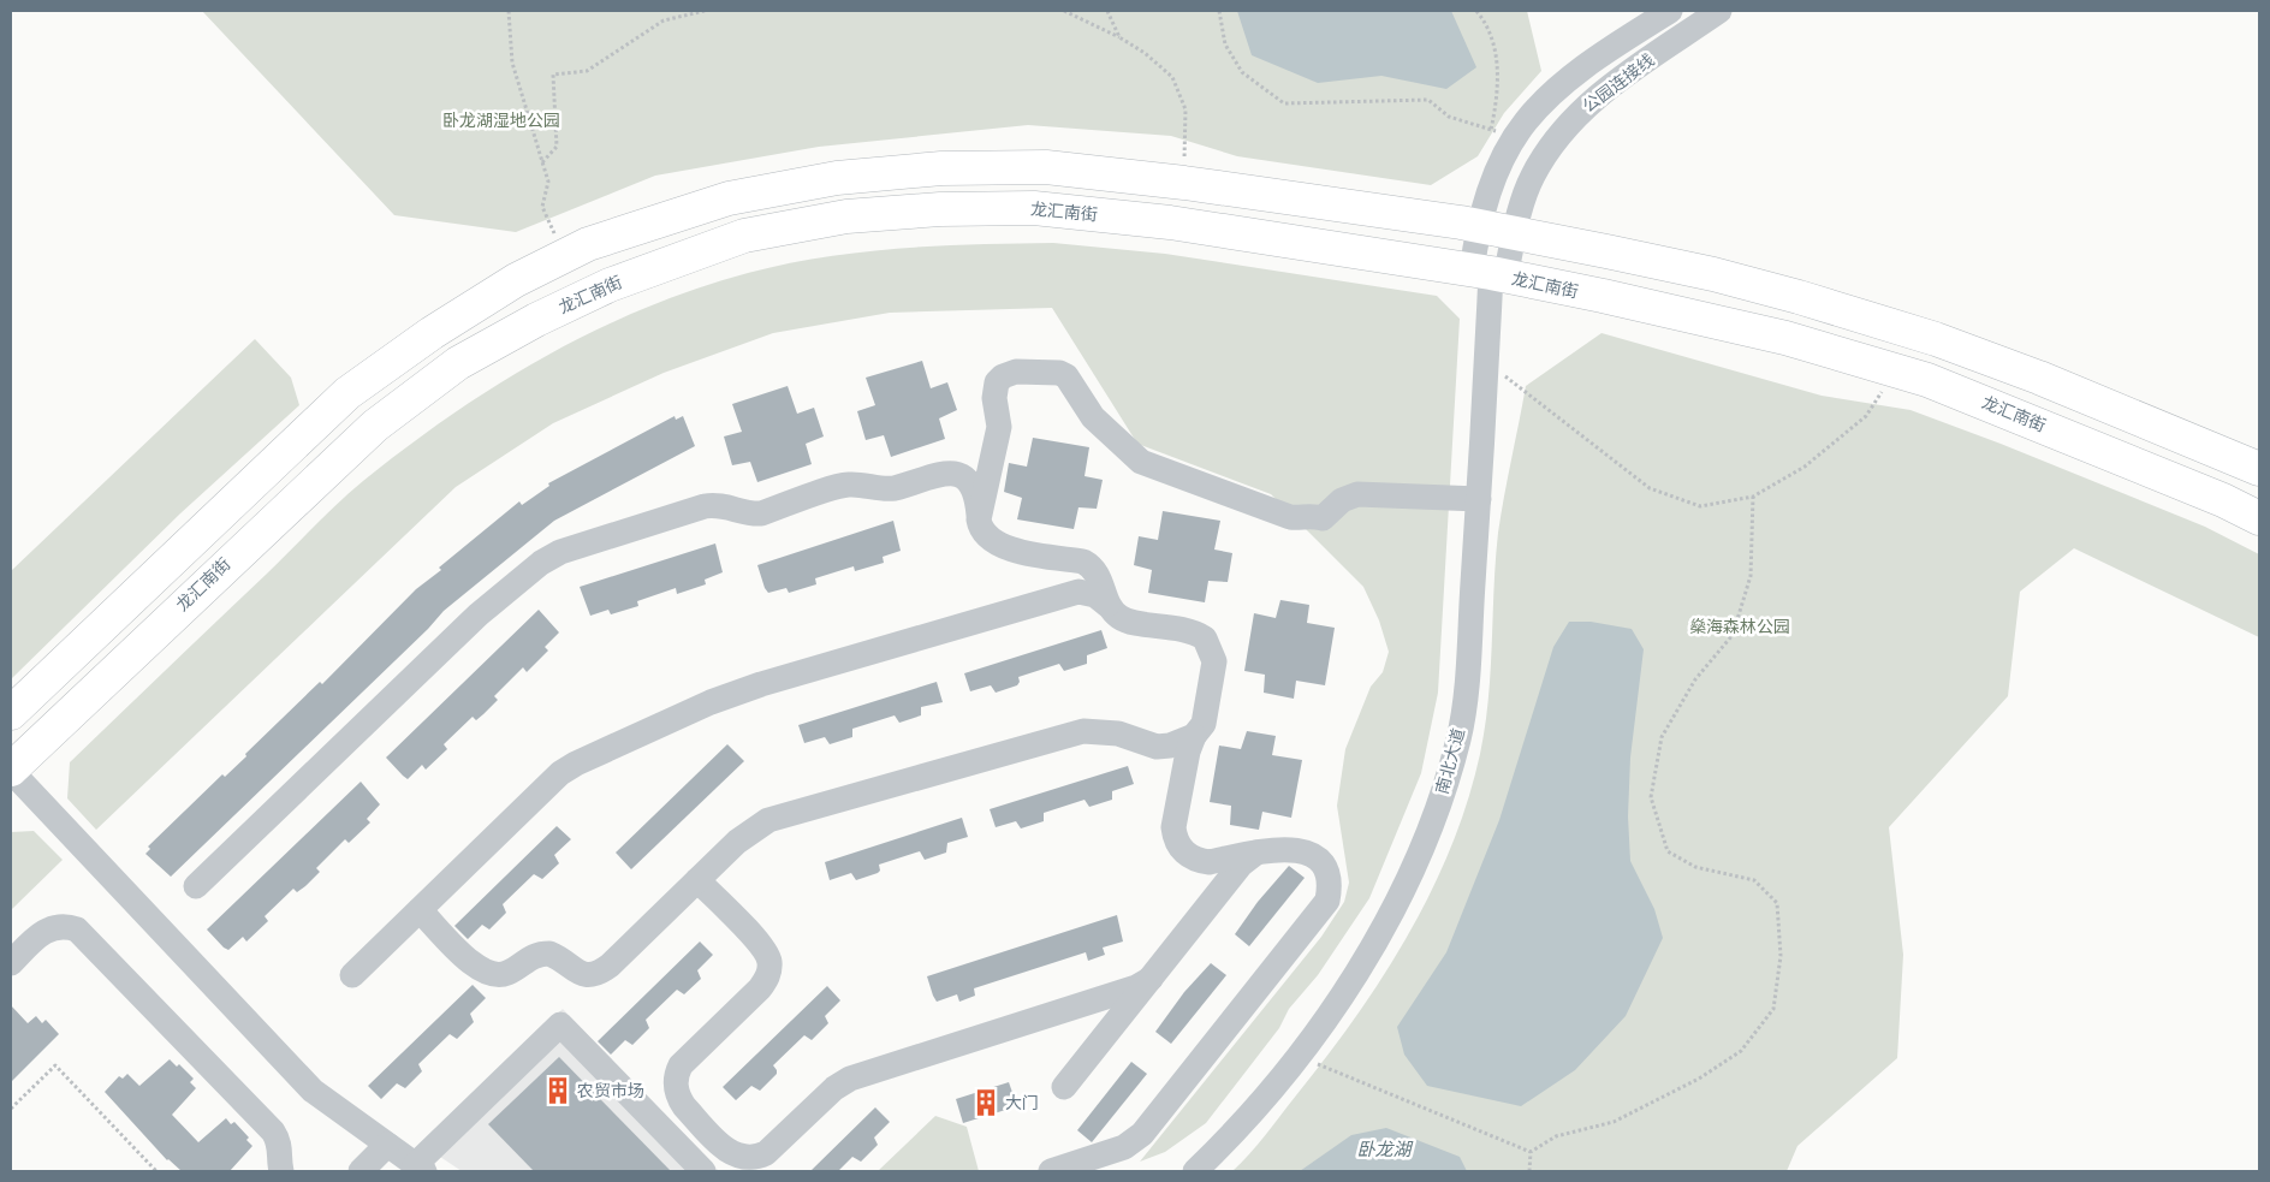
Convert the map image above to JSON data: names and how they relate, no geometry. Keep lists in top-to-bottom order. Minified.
{"streets":{"main road":["龙汇南街"],"street":["公园连接线","南北大道"]},"crossings":[["公园连接线","龙汇南街"],["公园连接线","南北大道"],["龙汇南街","南北大道"]],"water":["卧龙湖"],"parks":["卧龙湖湿地公园","燊海森林公园"],"places":{"building":["农贸市场","大门"]}}
